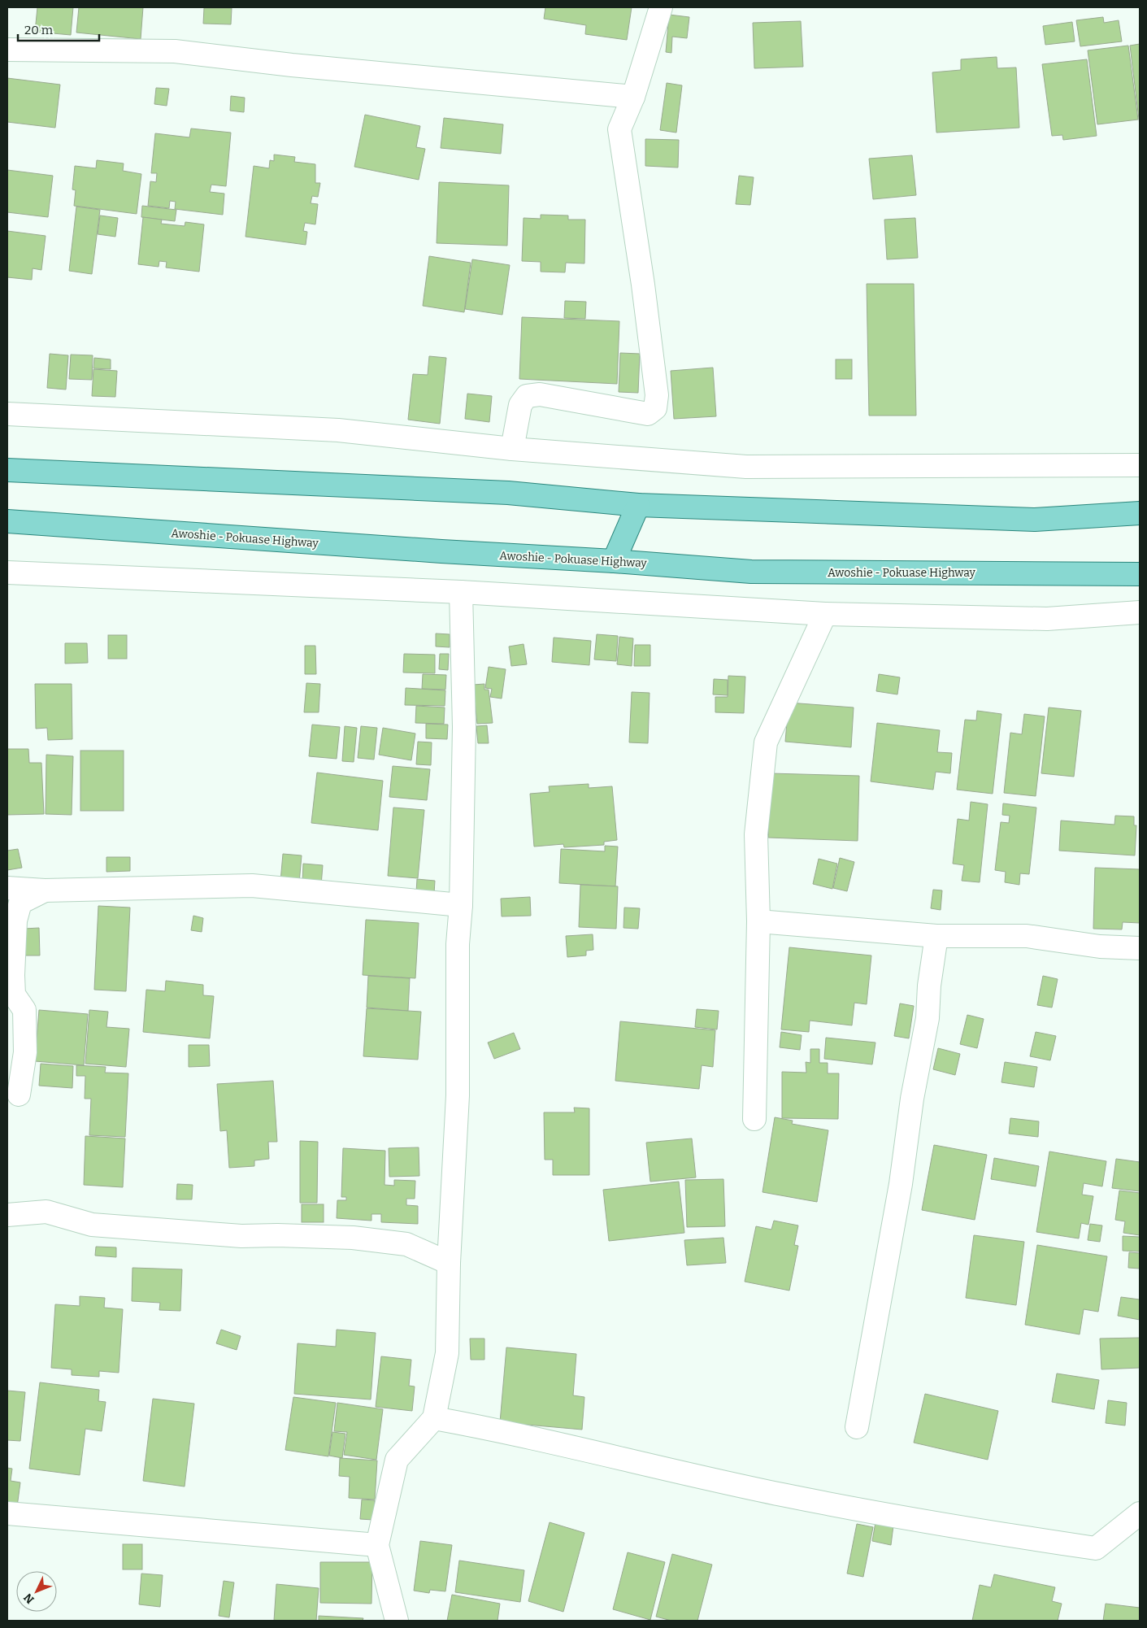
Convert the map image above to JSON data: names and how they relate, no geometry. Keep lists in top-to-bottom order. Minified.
{"streets":{"main road":["Awoshie - Pokuase Highway"]},"scale_bar":"20 m","north":"bottom left"}
